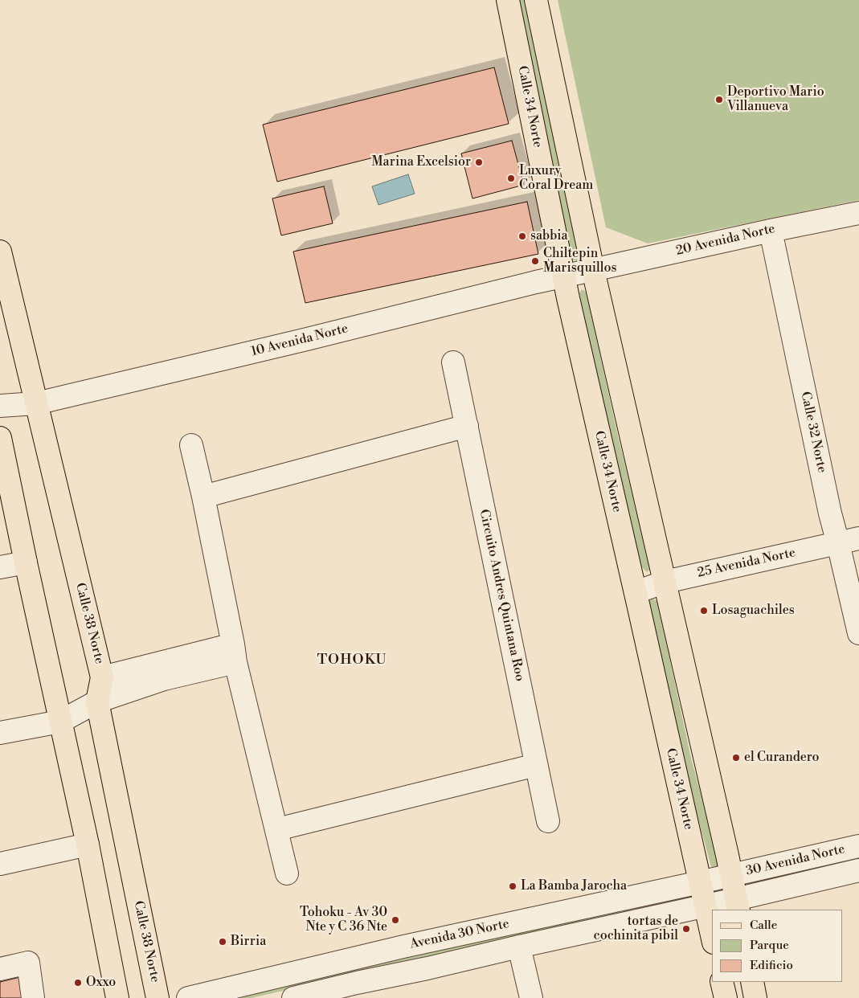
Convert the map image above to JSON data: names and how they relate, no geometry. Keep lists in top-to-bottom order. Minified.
{"streets":{"main road":["Calle 34 Norte","Calle 38 Norte"],"street":["20 Avenida Norte","10 Avenida Norte","Calle 32 Norte","25 Avenida Norte","Circuito Andres Quintana Roo","30 Avenida Norte","Avenida 30 Norte"]},"crossings":[["Calle 34 Norte","20 Avenida Norte"],["Calle 34 Norte","10 Avenida Norte"],["Calle 34 Norte","25 Avenida Norte"],["Calle 34 Norte","Avenida 30 Norte"],["20 Avenida Norte","10 Avenida Norte"],["20 Avenida Norte","Calle 32 Norte"],["10 Avenida Norte","Calle 38 Norte"],["Calle 32 Norte","25 Avenida Norte"],["30 Avenida Norte","Avenida 30 Norte"]],"districts":["TOHOKU"],"places":["Deportivo Mario Villanueva","Marina Excelsior","Luxury Coral Dream","sabbia","Chiltepin Marisquillos","Losaguachiles","el Curandero","La Bamba Jarocha","Tohoku - Av 30 Nte y C 36 Nte","tortas de cochinita pibil","Birria","Oxxo"],"legend":["Calle","Parque","Edificio"]}
